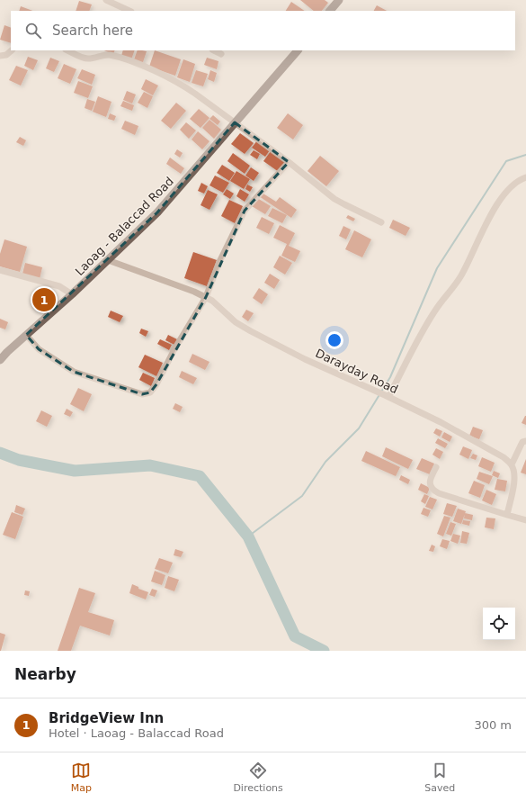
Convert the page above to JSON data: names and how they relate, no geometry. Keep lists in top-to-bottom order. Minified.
{"streets":{"main road":["Laoag - Balaccad Road"],"street":["Darayday Road"]},"crossings":[["Laoag - Balaccad Road","Darayday Road"]],"page":{"search":"Search here","pins":"1","heading":"Nearby","list":[{"mark":"1","name":"BridgeView Inn","note":"Hotel · Laoag - Balaccad Road","value":"300 m"}],"nav":["Map","Directions","Saved"]}}
